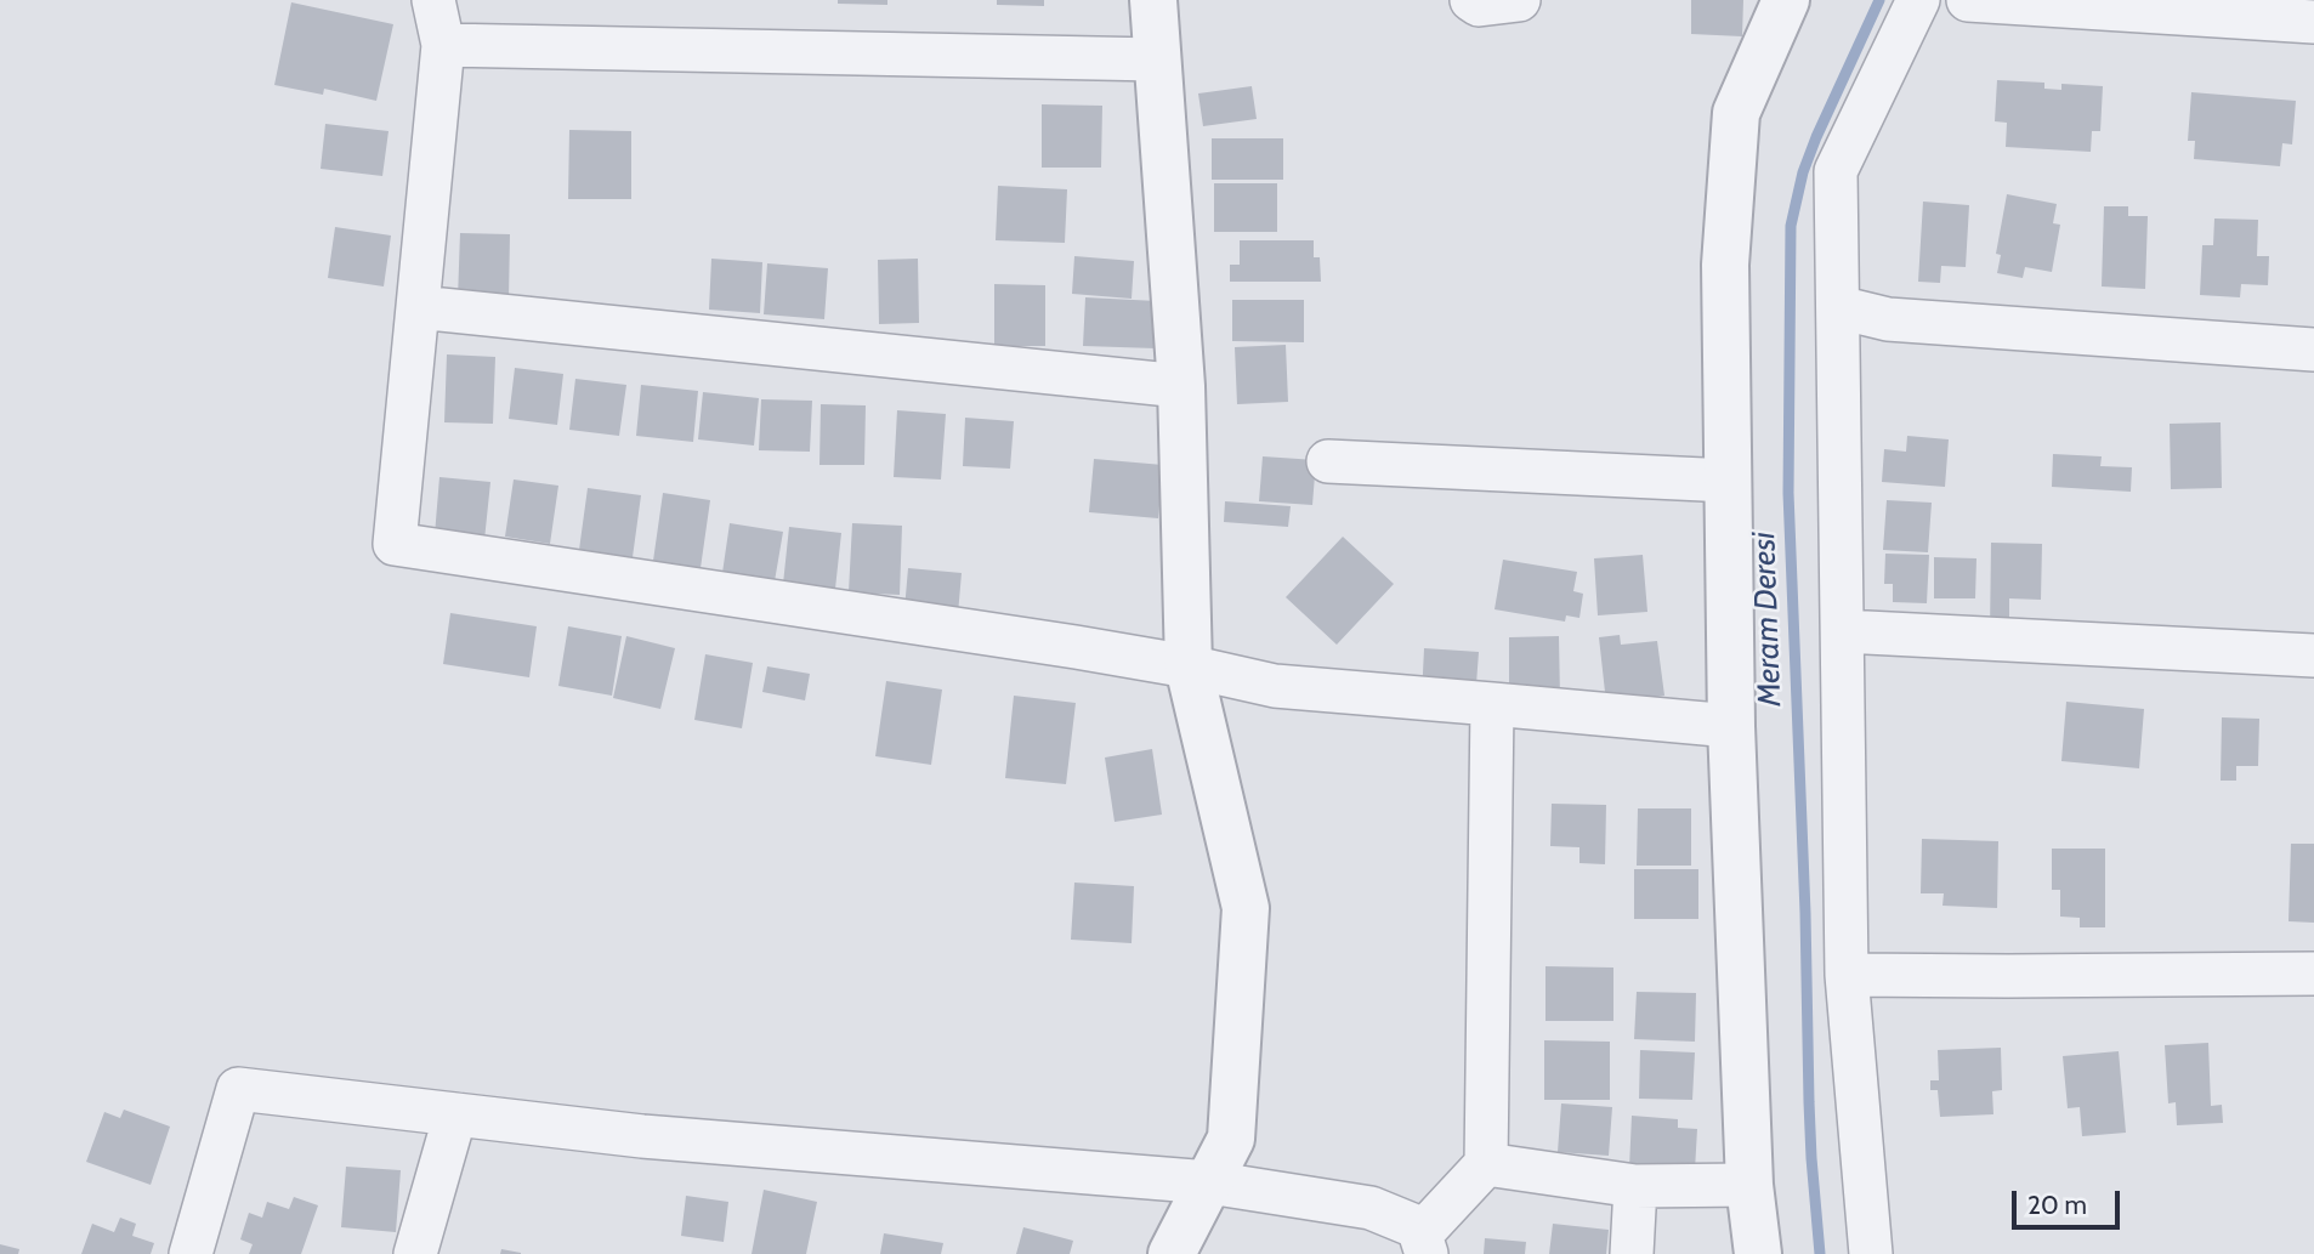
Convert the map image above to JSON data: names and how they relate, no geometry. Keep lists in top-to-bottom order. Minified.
{"water":["Meram Deresi"],"scale_bar":"20 m"}
